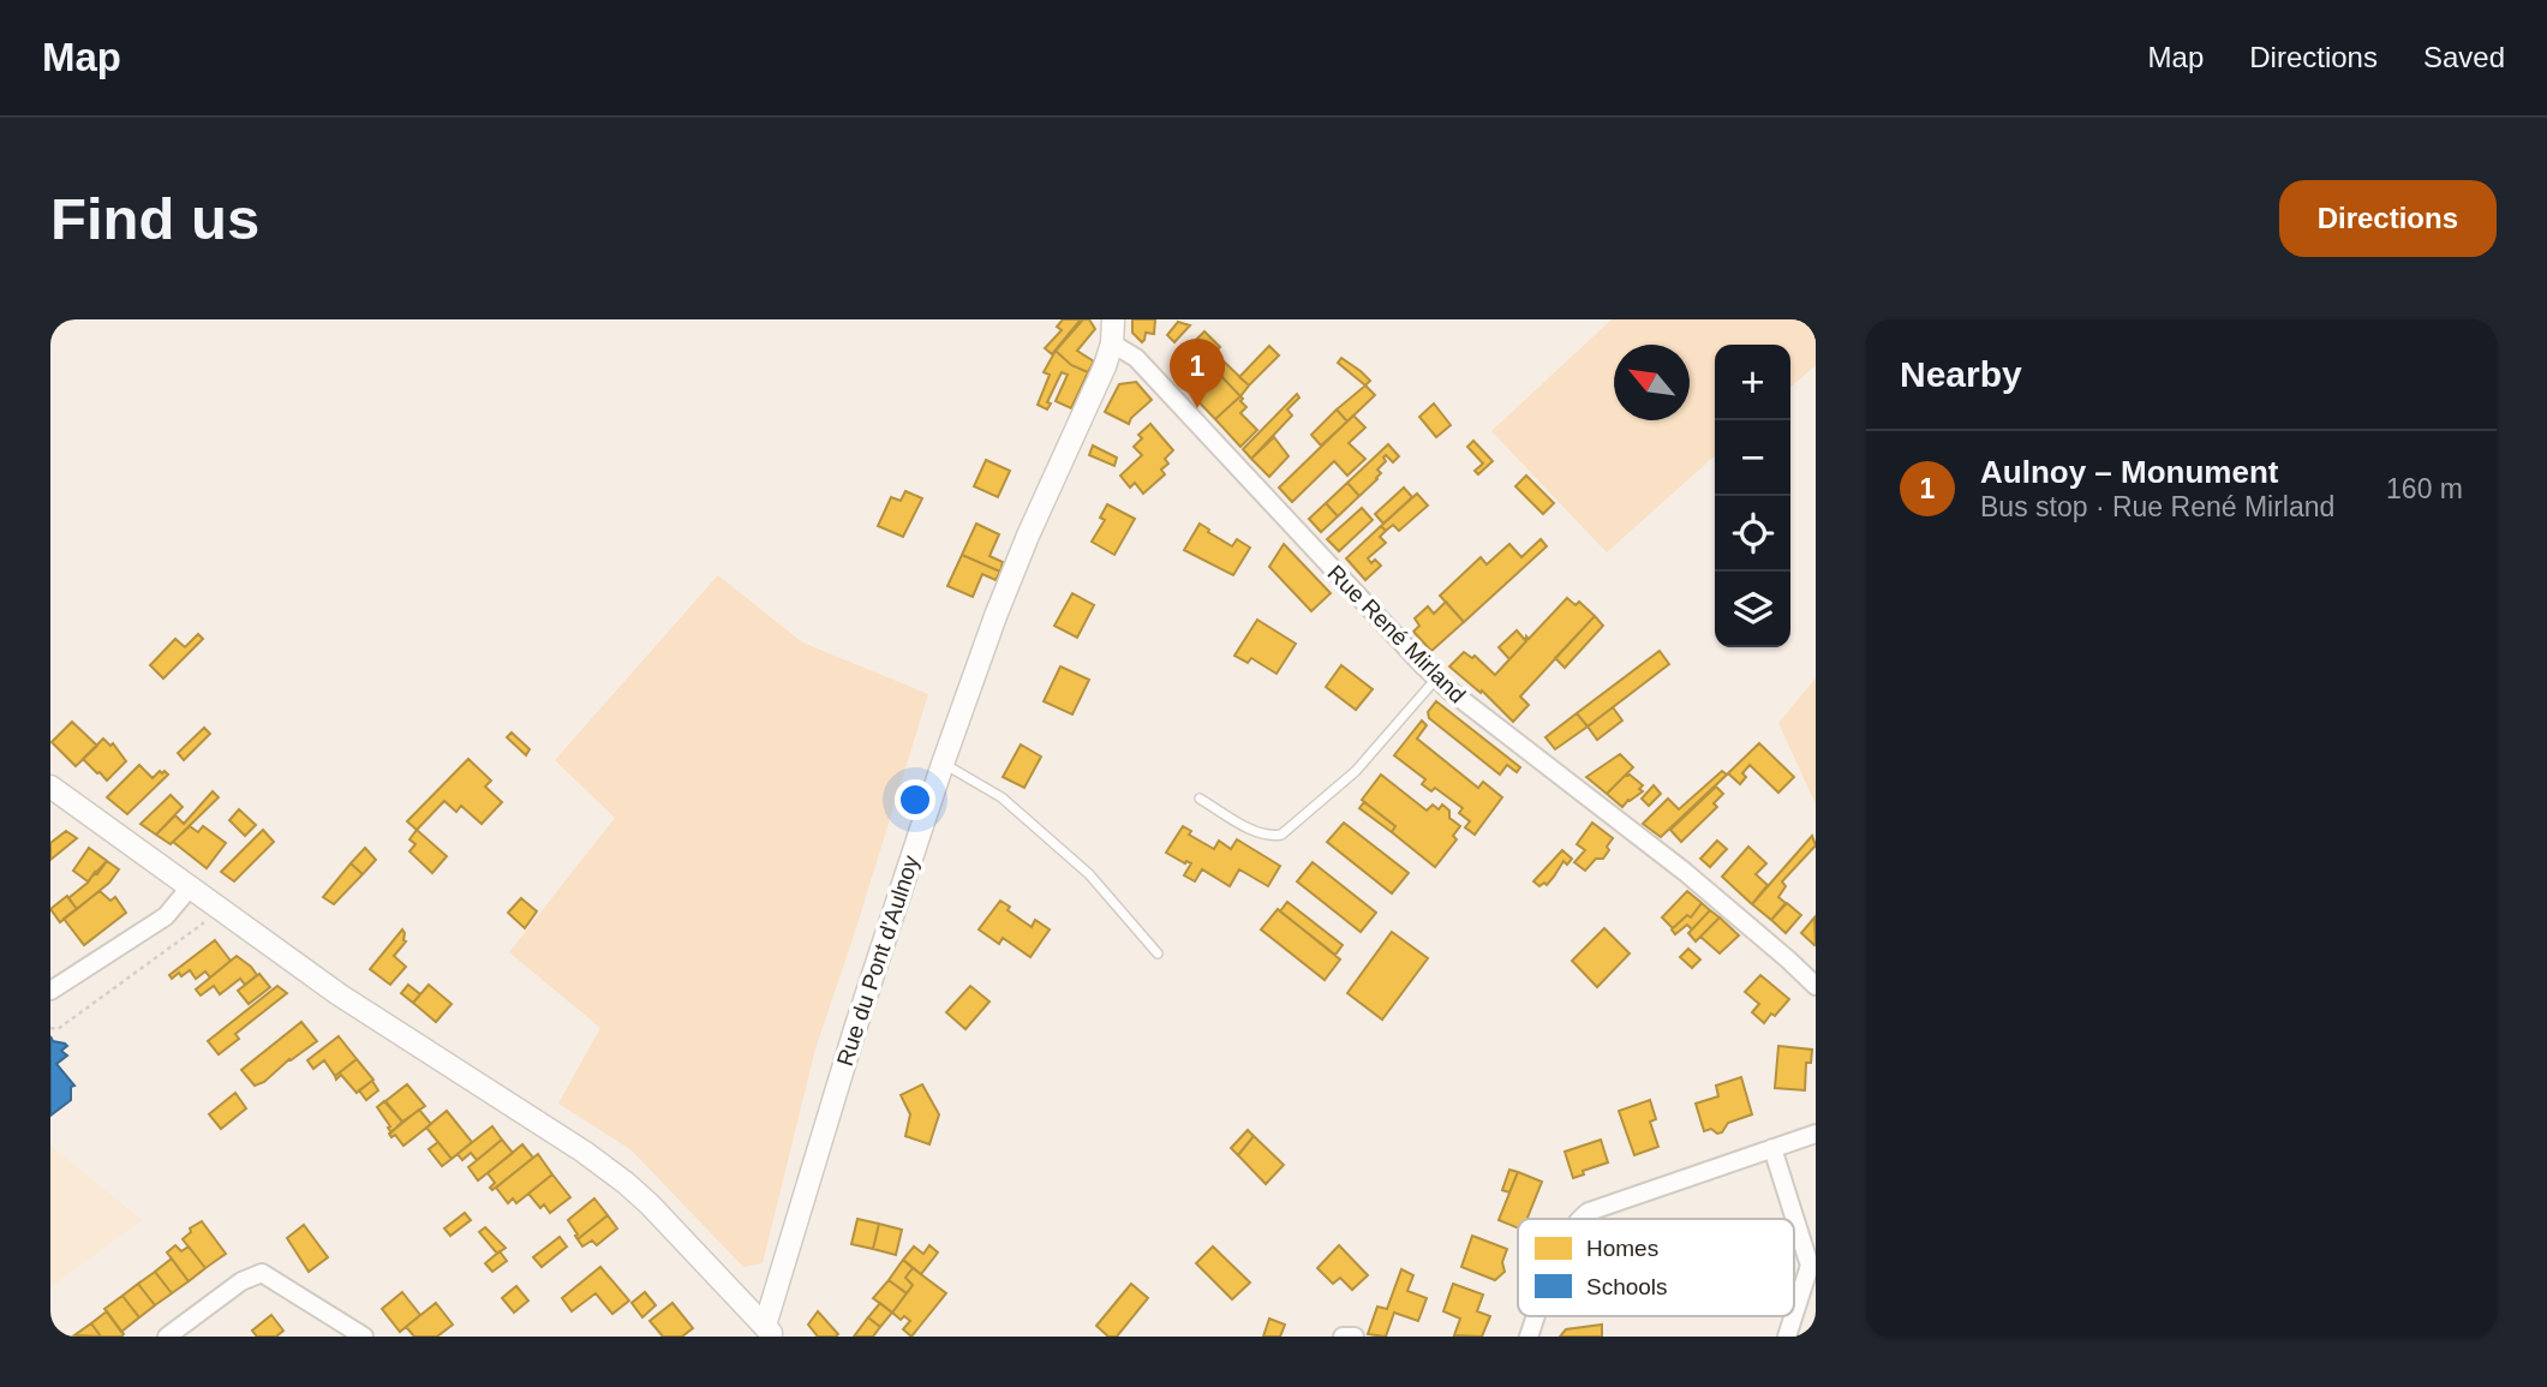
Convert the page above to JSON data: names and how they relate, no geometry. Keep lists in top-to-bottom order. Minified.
{"streets":{"street":["Rue René Mirland","Rue du Pont d'Aulnoy"]},"crossings":[["Rue René Mirland","Rue du Pont d'Aulnoy"]],"legend":["Homes","Schools"],"north":"top left","page":{"header":"Map","nav":["Map","Directions","Saved"],"buttons":"Directions","title":"Find us","heading":"Nearby","pins":"1","map_buttons":["+","−"],"list":[{"mark":"1","name":"Aulnoy – Monument","note":"Bus stop · Rue René Mirland","value":"160 m"}]}}
